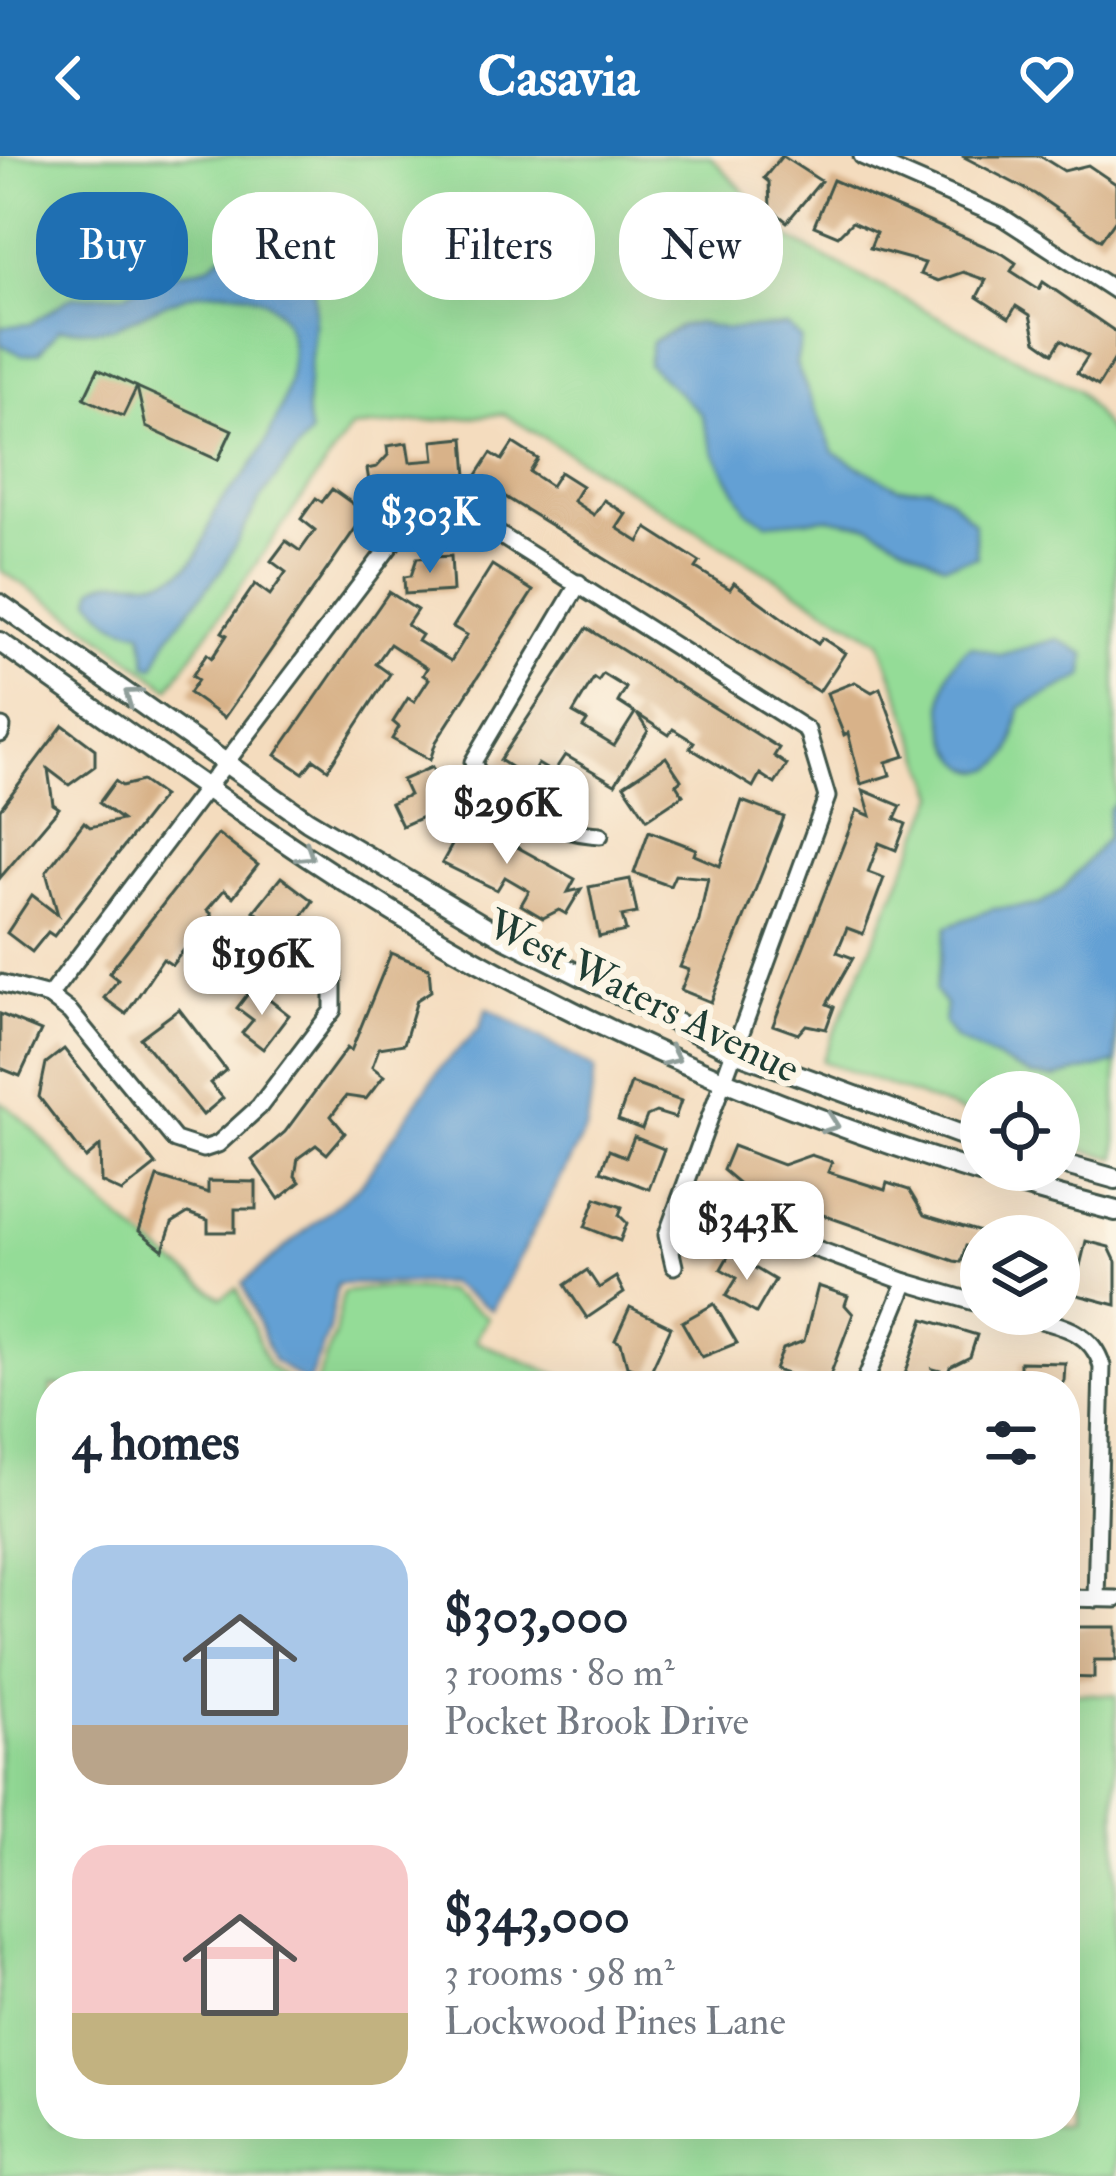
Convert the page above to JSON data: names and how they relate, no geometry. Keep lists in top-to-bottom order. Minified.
{"streets":{"street":["West Waters Avenue"]},"page":{"header":"Casavia","chip":["Buy","Rent","Filters","New"],"price":["$303K","$296K","$196K","$343K"],"heading":"4 homes","list":[{"name":"$303,000","note":"3 rooms · 80 m² · Pocket Brook Drive"},{"name":"$343,000","note":"3 rooms · 98 m² · Lockwood Pines Lane"}]}}
